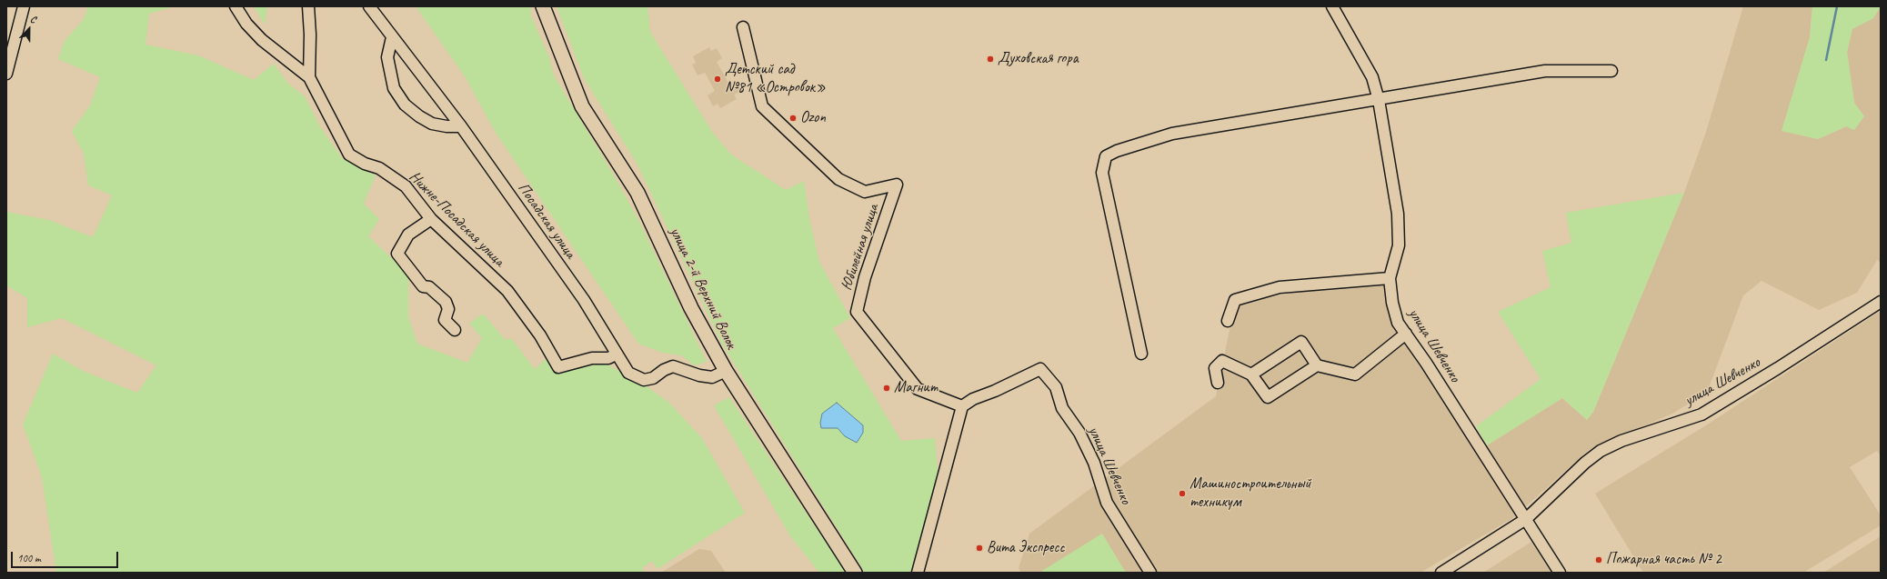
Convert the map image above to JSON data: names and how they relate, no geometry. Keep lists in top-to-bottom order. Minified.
{"streets":{"main road":["улица 2-й Верхний Волок"],"street":["Нижне-Посадская улица","Посадская улица","Юбилейная улица","улица Шевченко"]},"crossings":[["Нижне-Посадская улица","Посадская улица"],["Посадская улица","улица 2-й Верхний Волок"],["Юбилейная улица","улица Шевченко"]],"places":["Духовская гора","Детский сад №81 «Островок»","Ozon","Магнит","Машиностроительный техникум","Вита Экспресс","Пожарная часть № 2"],"scale_bar":"100 m","north":"top"}
